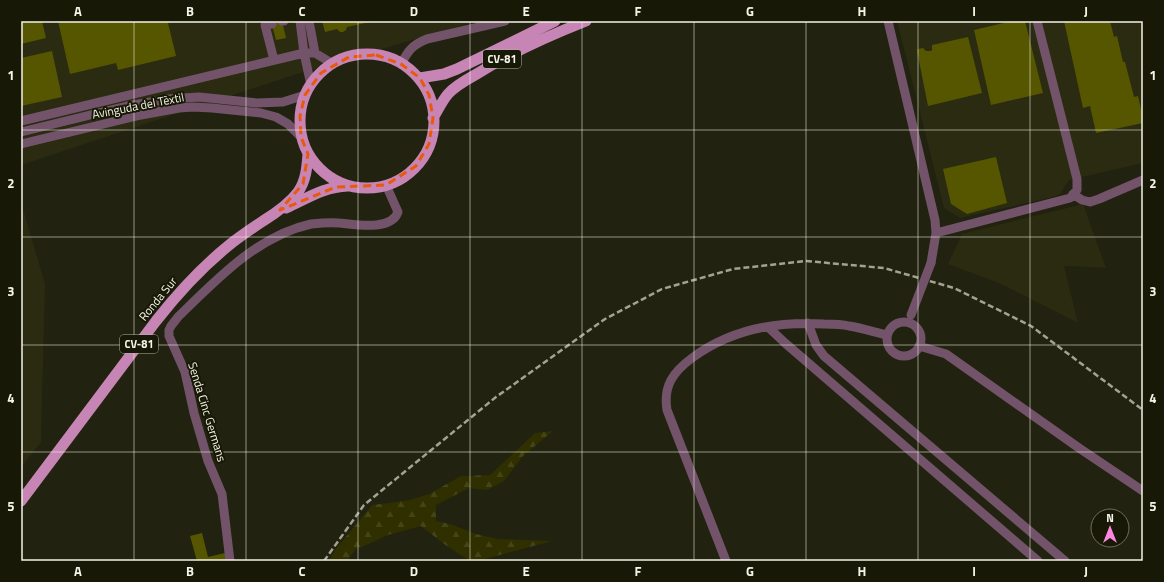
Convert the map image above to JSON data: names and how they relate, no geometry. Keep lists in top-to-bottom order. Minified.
{"streets":{"main road":["CV-81","Ronda Sur"],"street":["Avinguda del Tèxtil","Senda Cinc Germans"]},"crossings":[["CV-81","Avinguda del Tèxtil"],["CV-81","Ronda Sur"],["CV-81","Senda Cinc Germans"],["Avinguda del Tèxtil","Ronda Sur"],["Avinguda del Tèxtil","Senda Cinc Germans"],["Ronda Sur","Senda Cinc Germans"]],"north":"top","grid":{"columns":["A","B","C","D","E","F","G","H","I","J"],"rows":["1","2","3","4","5"]}}
